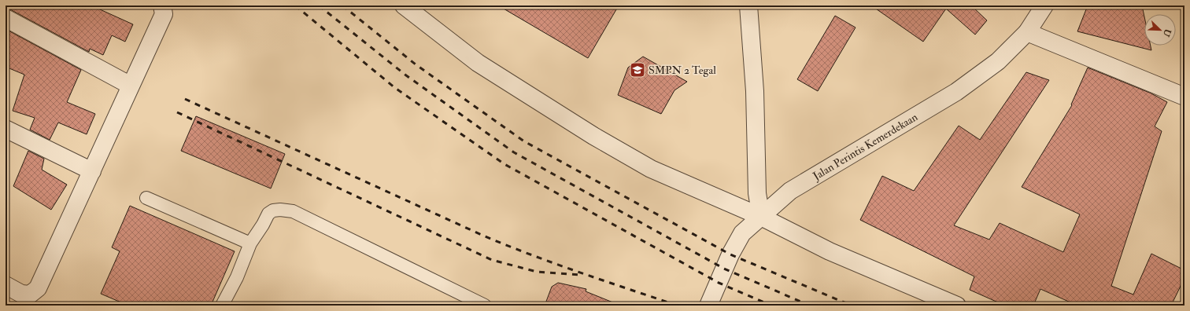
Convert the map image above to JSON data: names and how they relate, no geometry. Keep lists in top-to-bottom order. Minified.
{"streets":{"street":["Jalan Perintis Kemerdekaan"]},"places":{"school or university":["SMPN 2 Tegal"]},"north":"bottom right"}
